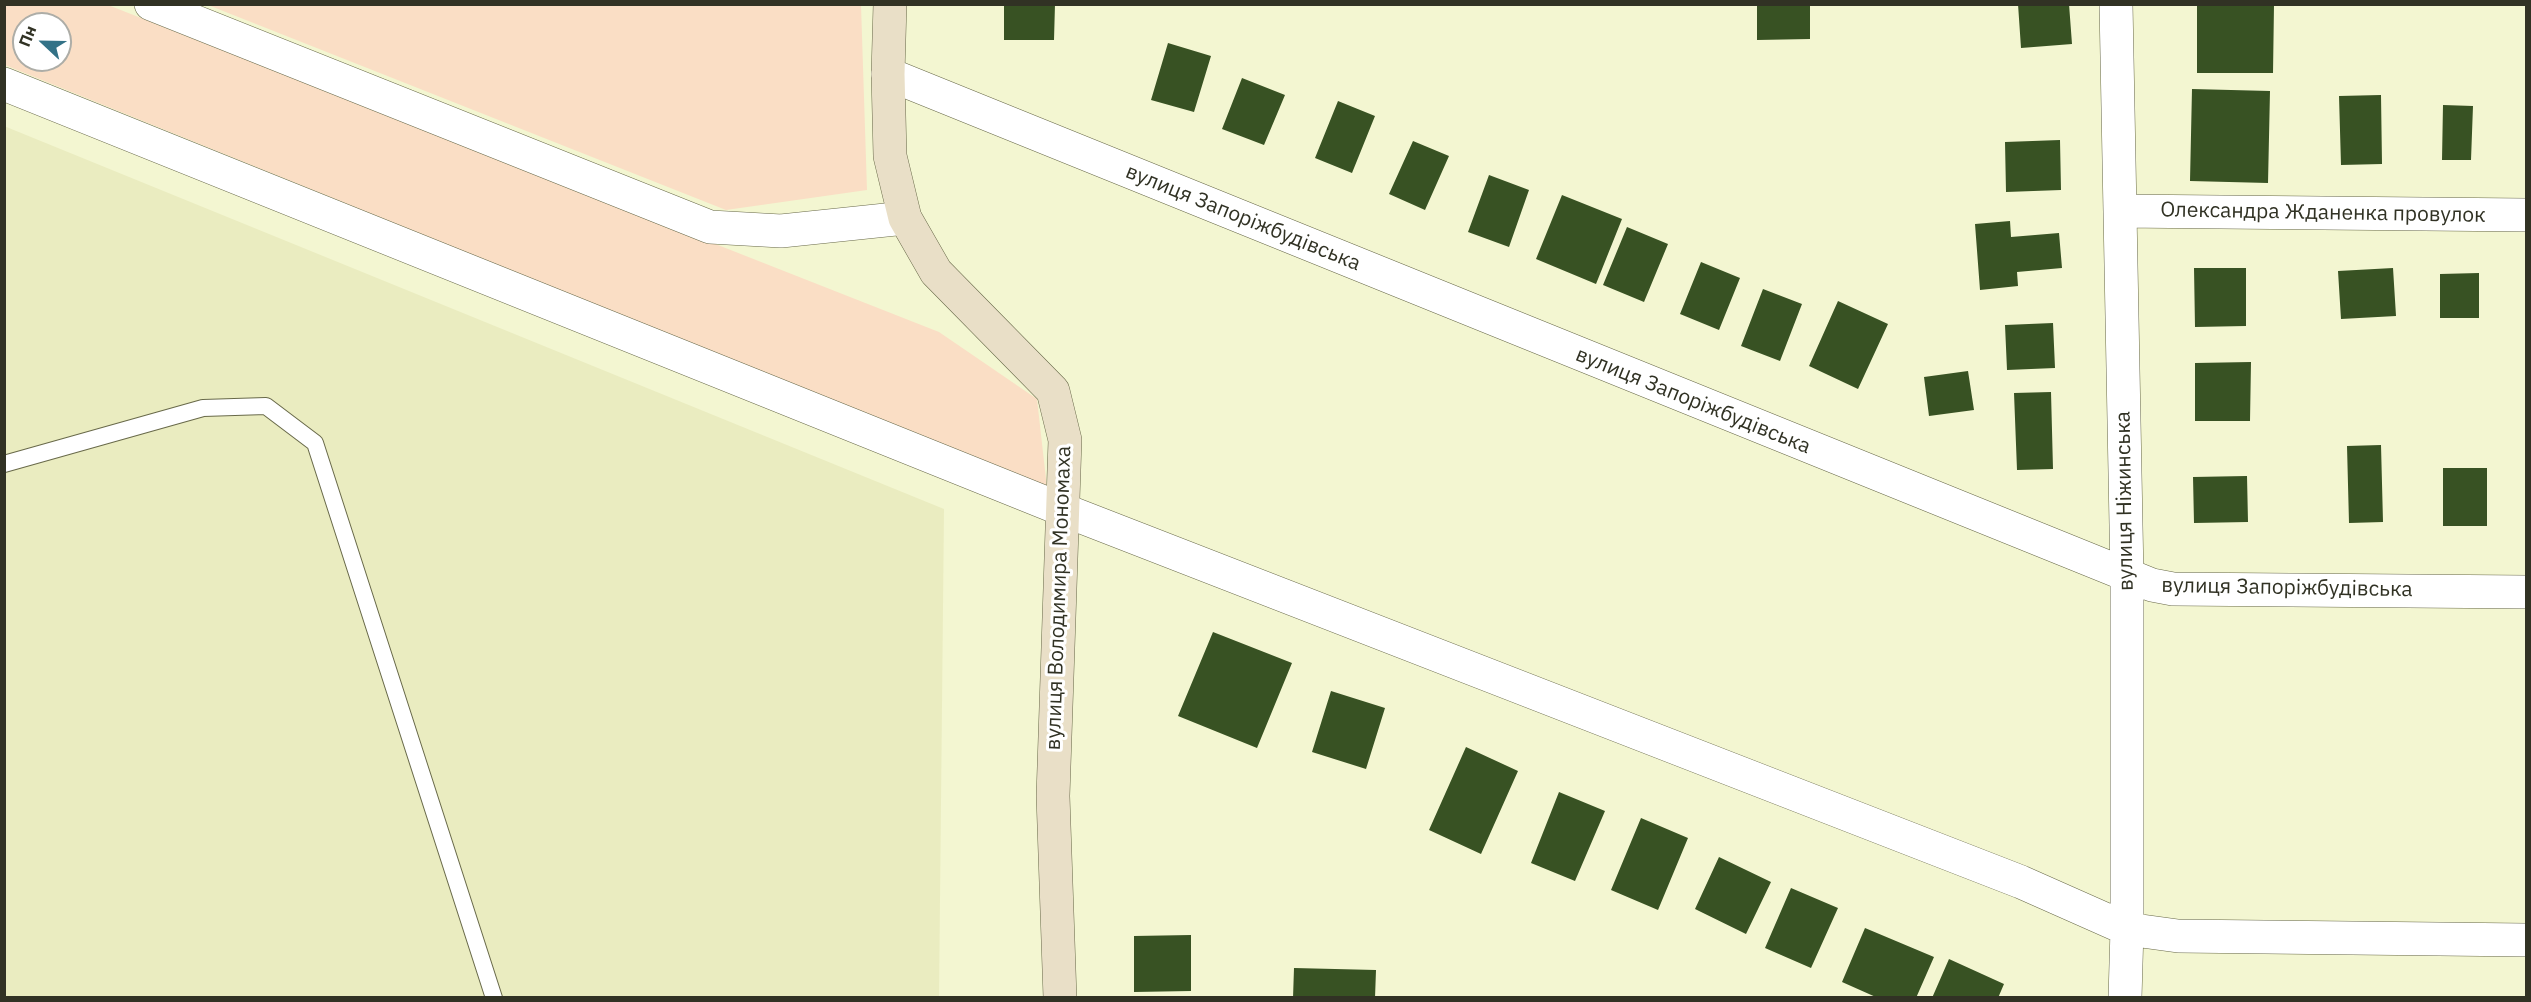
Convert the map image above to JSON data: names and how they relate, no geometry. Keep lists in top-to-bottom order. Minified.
{"streets":{"street":["Олександра Жданенка провулок","вулиця Запоріжбудівська","вулиця Ніжинська","вулиця Володимира Мономаха"]},"crossings":[["Олександра Жданенка провулок","вулиця Ніжинська"],["вулиця Запоріжбудівська","вулиця Ніжинська"],["вулиця Запоріжбудівська","вулиця Володимира Мономаха"]],"north":"left"}
